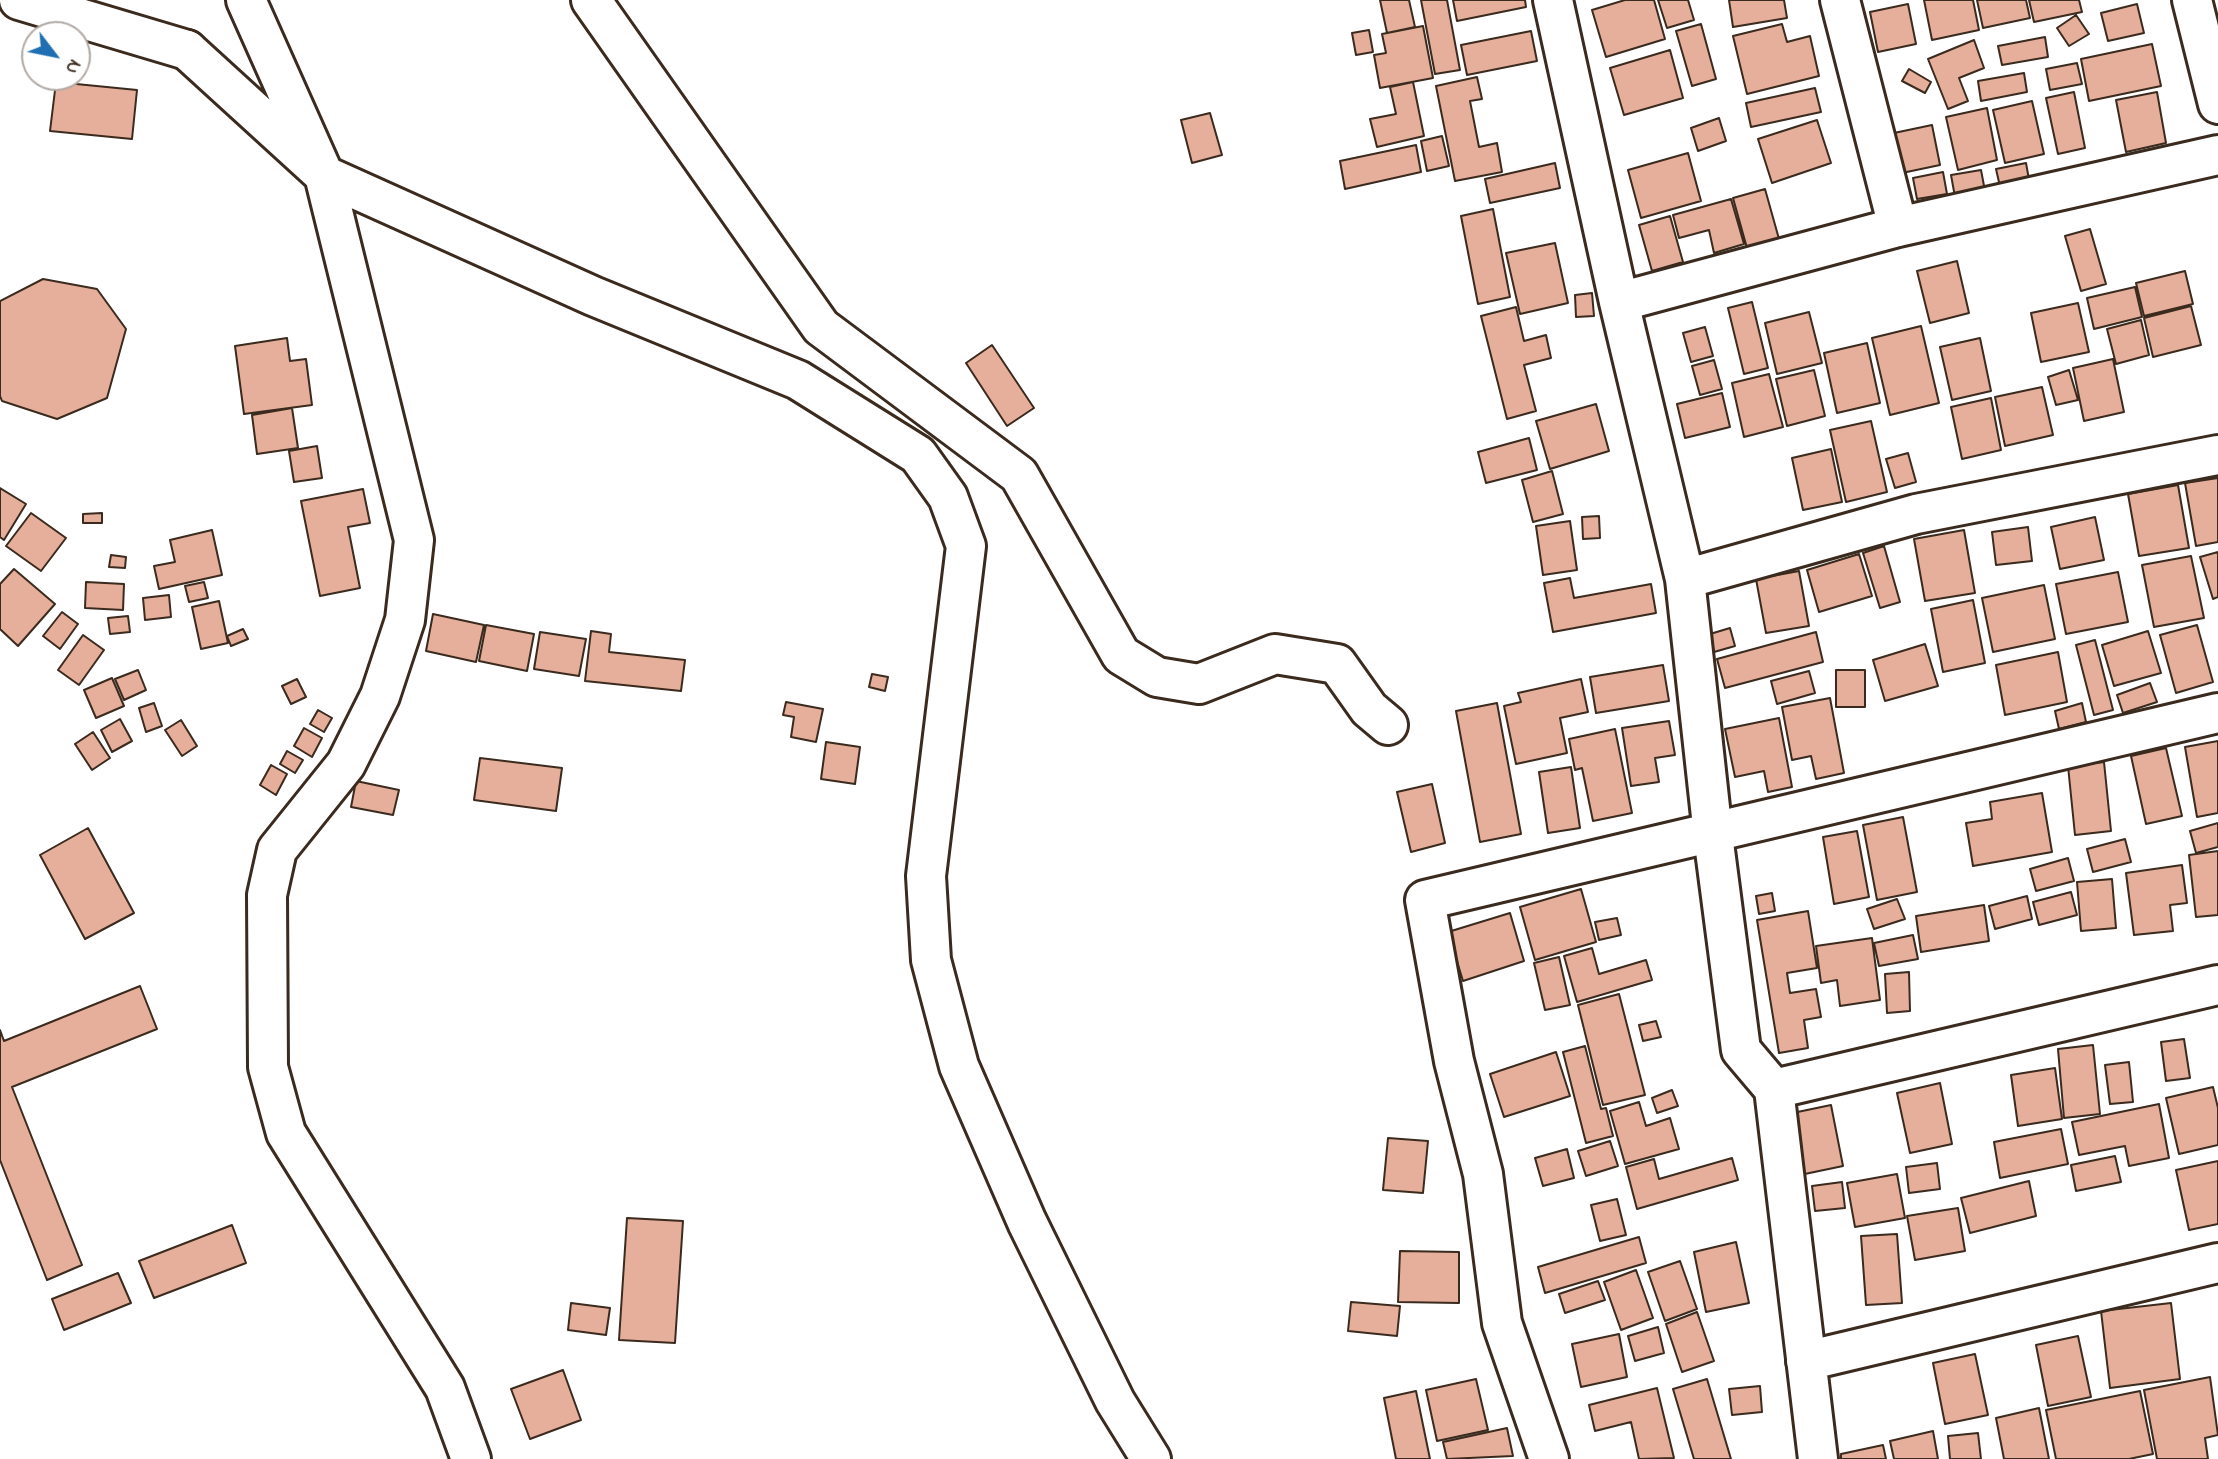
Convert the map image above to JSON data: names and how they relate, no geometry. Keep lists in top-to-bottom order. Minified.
{"north":"bottom right"}
